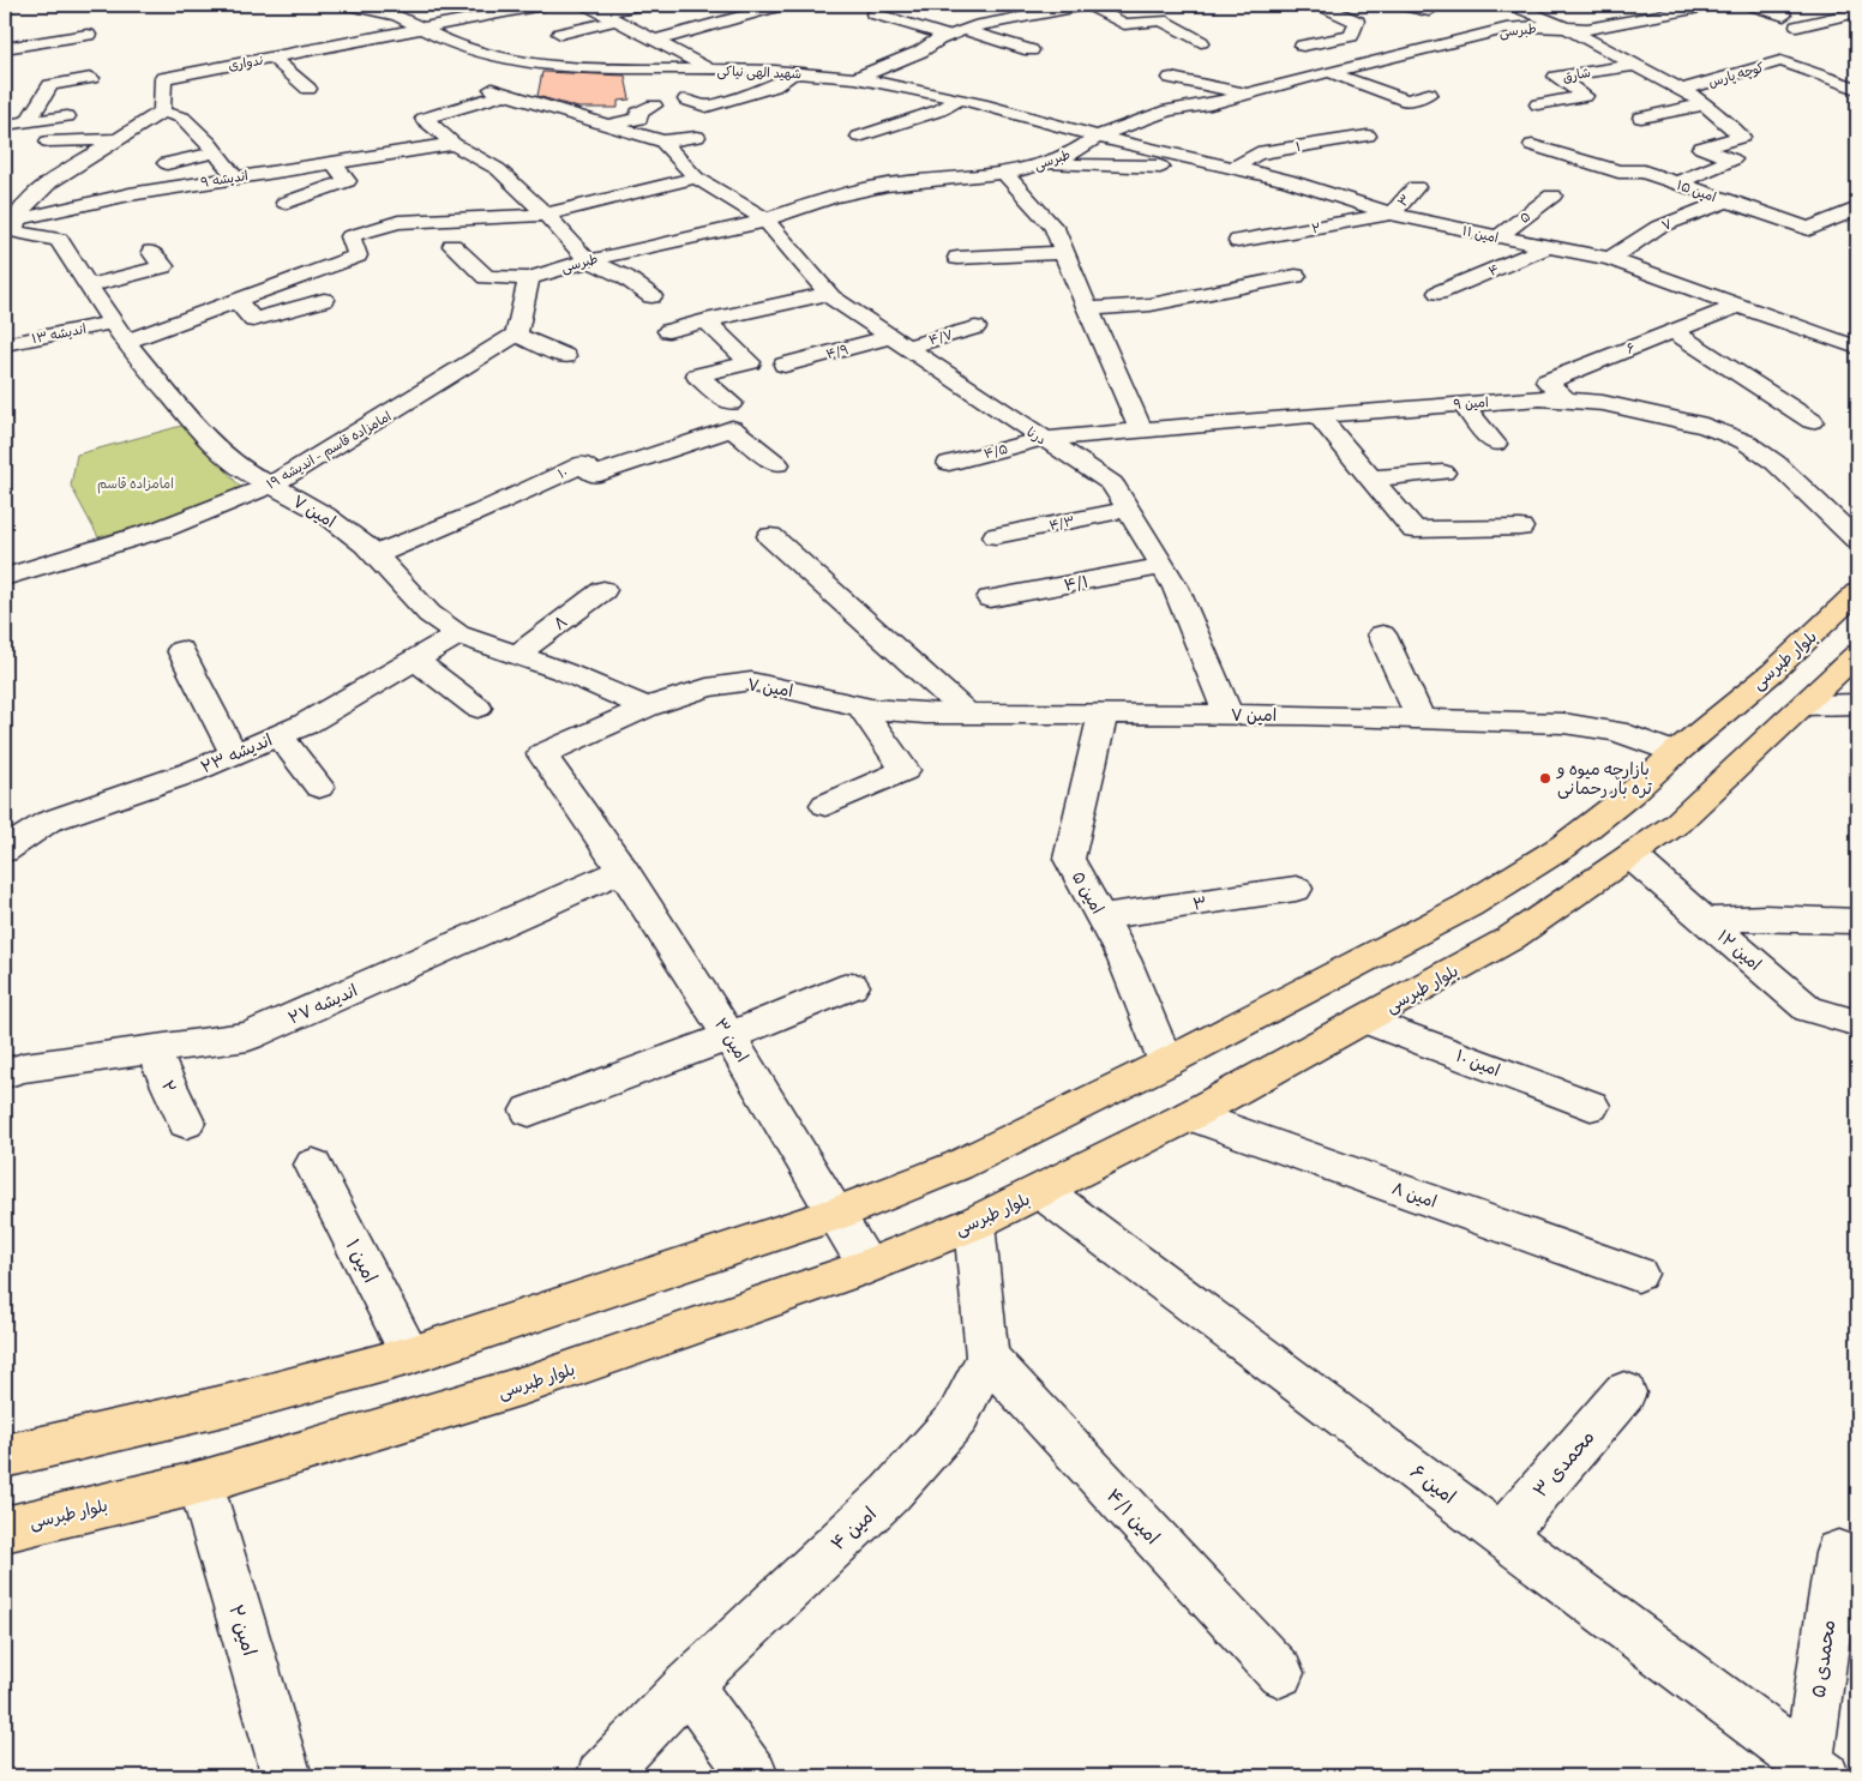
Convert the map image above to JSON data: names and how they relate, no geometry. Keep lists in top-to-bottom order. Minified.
{"streets":{"main road":["بلوار طبرسی"],"street":["طبرسی","ندواری","شهید الهی نیاکی","شارق","کوچه پارس","۱","اندیشه ۹","امین ۱۵","۳","۵","۷","۲","امین ۱۱","۴","اندیشه ۱۳","۴/۷","۶","۴/۹","امین ۹","درنا","امامزاده قاسم - اندیشه ۱۹","۴/۵","۱۰","امین ۷","۴/۳","۴/۱","۸","اندیشه ۲۳","امین ۵","امین ۱۲","اندیشه ۲۷","امین ۳","امین ۱۰","امین ۸","امین ۱","محمدی ۳","امین ۶","امین ۴/۱","امین ۴","امین ۲","محمدی ۵"]},"crossings":[["طبرسی","شهید الهی نیاکی"],["طبرسی","امین ۱۱"],["طبرسی","درنا"],["ندواری","شهید الهی نیاکی"],["شهید الهی نیاکی","امین ۱۱"],["۱","امین ۱۱"],["اندیشه ۹","امین ۷"],["امین ۱۵","۷"],["۳","۲"],["۳","امین ۱۱"],["۳","امین ۵"],["۵","امین ۱۱"],["۷","امین ۱۱"],["۲","امین ۱۱"],["۲","اندیشه ۲۷"],["امین ۱۱","۴"],["امین ۱۱","۶"],["اندیشه ۱۳","امین ۷"],["۴/۷","۴/۹"],["۴/۷","درنا"],["۶","امین ۹"],["۴/۹","درنا"],["امین ۹","درنا"],["امین ۹","۴/۵"],["درنا","۴/۵"],["درنا","امین ۷"],["درنا","۴/۳"],["درنا","۴/۱"],["امامزاده قاسم - اندیشه ۱۹","امین ۷"],["۱۰","امین ۷"],["امین ۷","۸"],["امین ۷","بلوار طبرسی"],["امین ۷","اندیشه ۲۳"],["امین ۷","امین ۵"],["امین ۷","امین ۳"],["بلوار طبرسی","امین ۵"],["بلوار طبرسی","امین ۱۲"],["بلوار طبرسی","امین ۳"],["بلوار طبرسی","امین ۱۰"],["بلوار طبرسی","امین ۸"],["بلوار طبرسی","امین ۱"],["بلوار طبرسی","امین ۶"],["بلوار طبرسی","امین ۲"],["اندیشه ۲۷","امین ۳"],["محمدی ۳","امین ۶"],["امین ۶","محمدی ۵"],["امین ۴/۱","امین ۴"]],"parks":["امامزاده قاسم"],"places":["بازارچه میوه و تره بار رحمانی"]}
